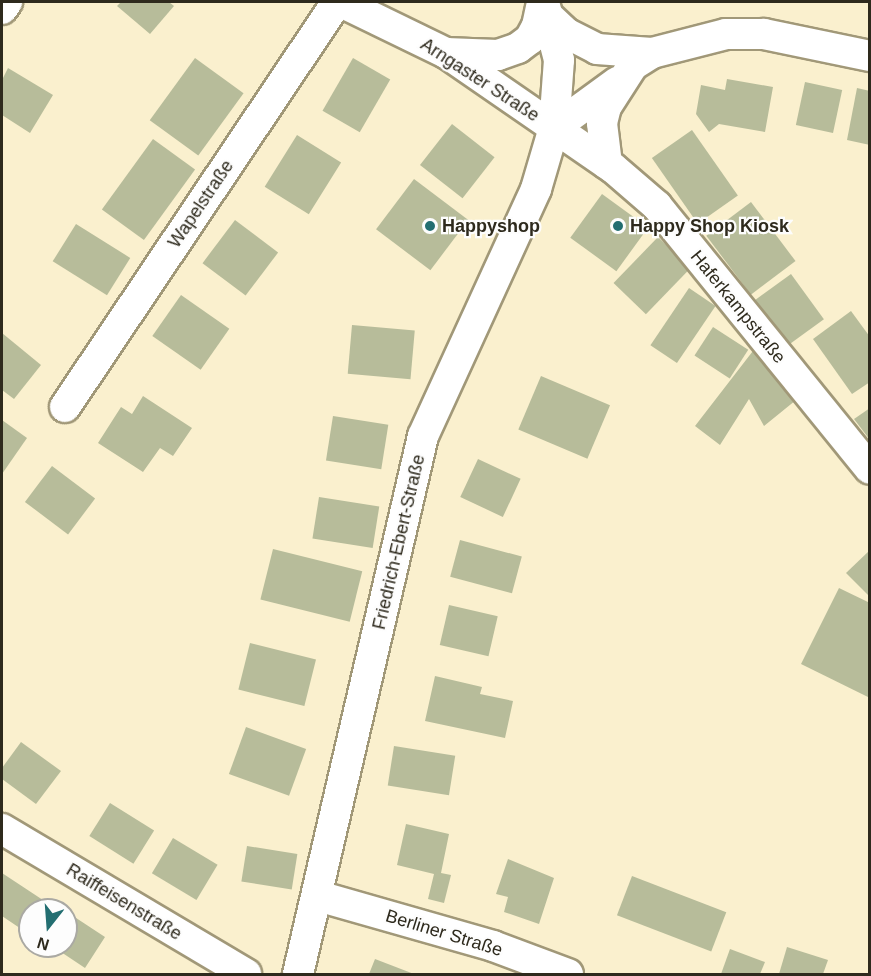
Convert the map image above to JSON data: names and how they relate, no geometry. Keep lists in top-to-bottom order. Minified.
{"streets":{"street":["Arngaster Straße","Wapelstraße","Haferkampstraße","Friedrich-Ebert-Straße","Raiffeisenstraße","Berliner Straße"]},"crossings":[["Arngaster Straße","Wapelstraße"],["Arngaster Straße","Haferkampstraße"],["Arngaster Straße","Friedrich-Ebert-Straße"],["Haferkampstraße","Friedrich-Ebert-Straße"],["Friedrich-Ebert-Straße","Berliner Straße"]],"places":["Happyshop","Happy Shop Kiosk"],"north":"bottom"}
